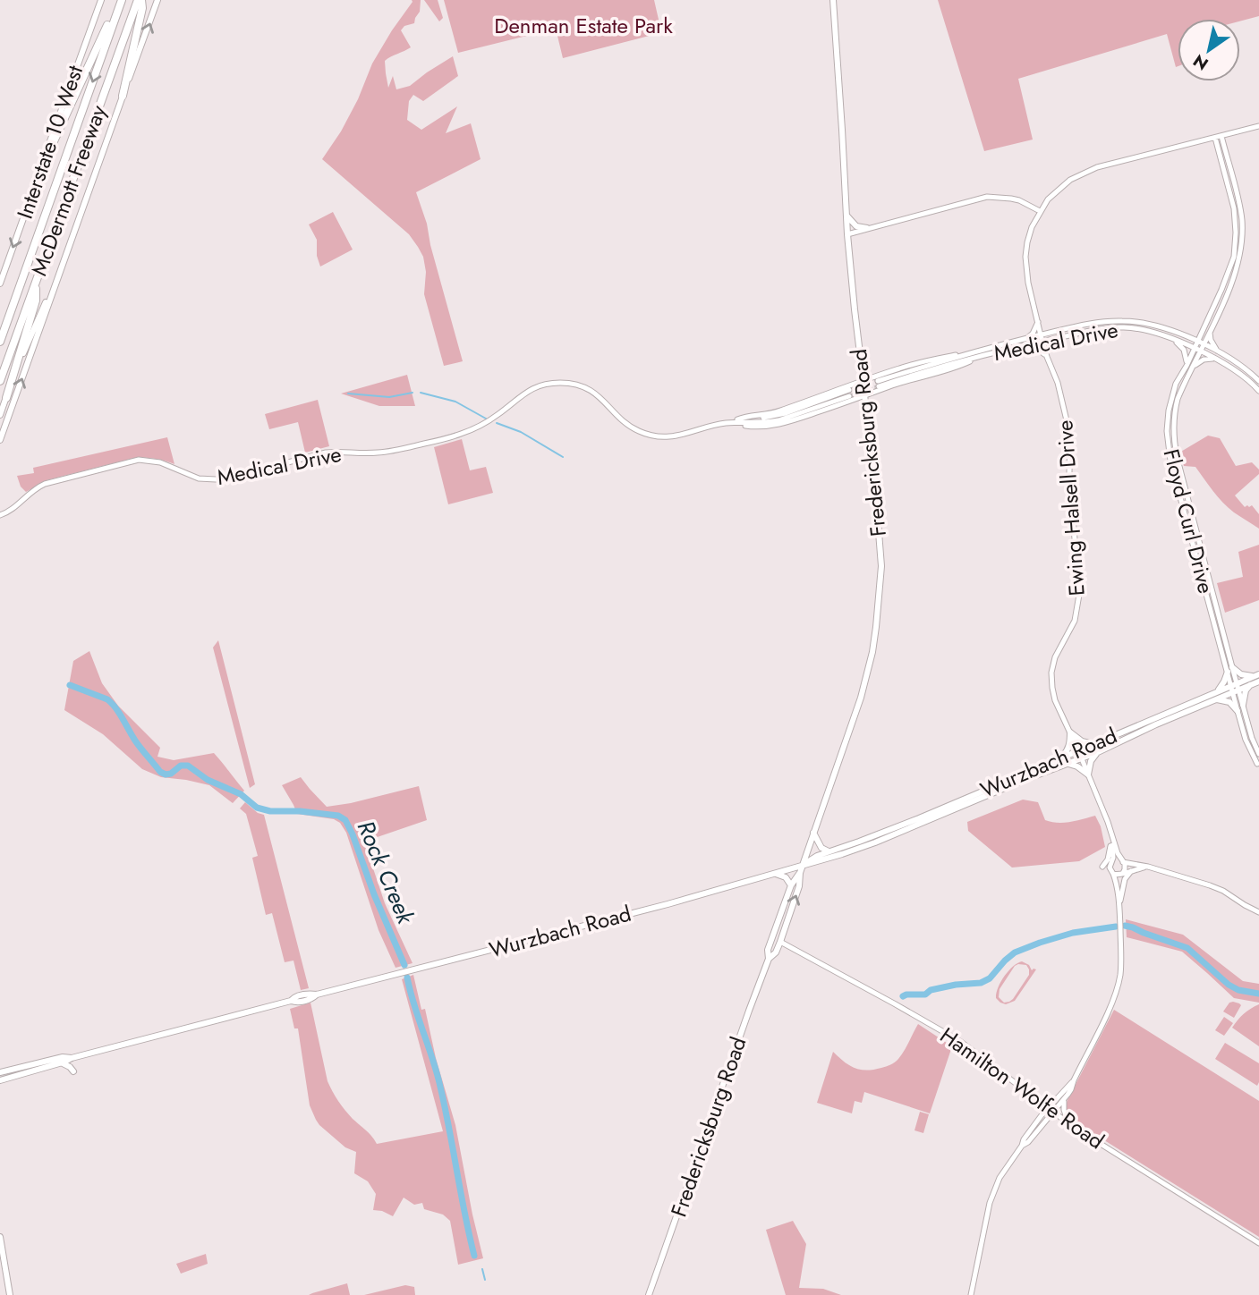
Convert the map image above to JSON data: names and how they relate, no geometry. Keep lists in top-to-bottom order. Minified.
{"streets":{"highway":["McDermott Freeway"],"main road":["Interstate 10 West","Fredericksburg Road","Wurzbach Road"],"street":["Medical Drive","Ewing Halsell Drive","Floyd Curl Drive","Hamilton Wolfe Road"]},"crossings":[["Medical Drive","Ewing Halsell Drive"],["Medical Drive","Floyd Curl Drive"],["Fredericksburg Road","Wurzbach Road"],["Fredericksburg Road","Hamilton Wolfe Road"],["Ewing Halsell Drive","Floyd Curl Drive"],["Ewing Halsell Drive","Wurzbach Road"],["Ewing Halsell Drive","Hamilton Wolfe Road"],["Floyd Curl Drive","Wurzbach Road"]],"one_way":["Interstate 10 West"],"water":["Rock Creek"],"parks":["Denman Estate Park"],"north":"bottom left"}
